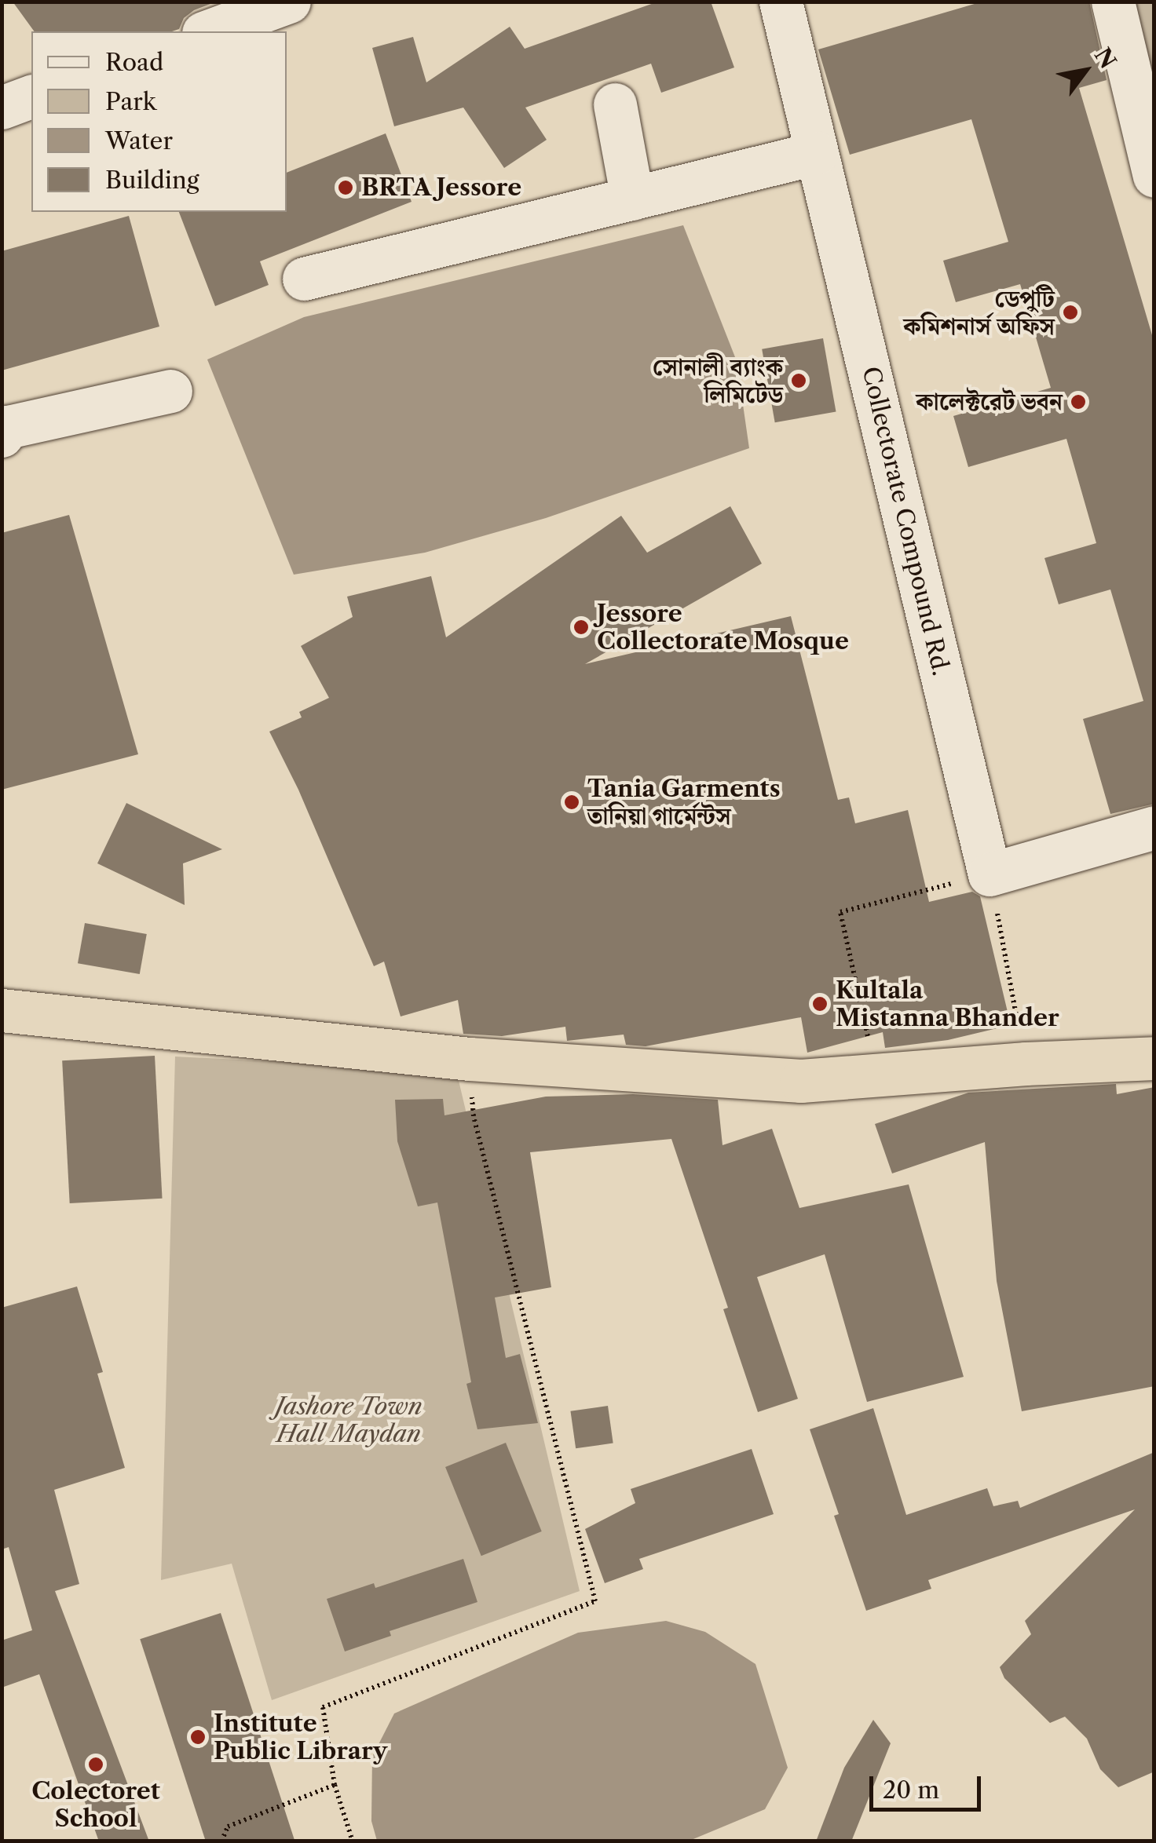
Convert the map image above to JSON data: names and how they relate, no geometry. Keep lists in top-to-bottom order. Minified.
{"streets":{"street":["Collectorate Compound Rd."]},"parks":["Jashore Town Hall Maydan"],"places":["BRTA Jessore","ডেপুটি কমিশনার্স অফিস","সোনালী ব্যাংক লিমিটেড","কালেক্টরেট ভবন","Jessore Collectorate Mosque","Tania Garments তানিয়া গার্মেন্টস","Kultala Mistanna Bhander","Institute Public Library","Colectoret School"],"legend":["Road","Park","Water","Building"],"scale_bar":"20 m","north":"top right"}
